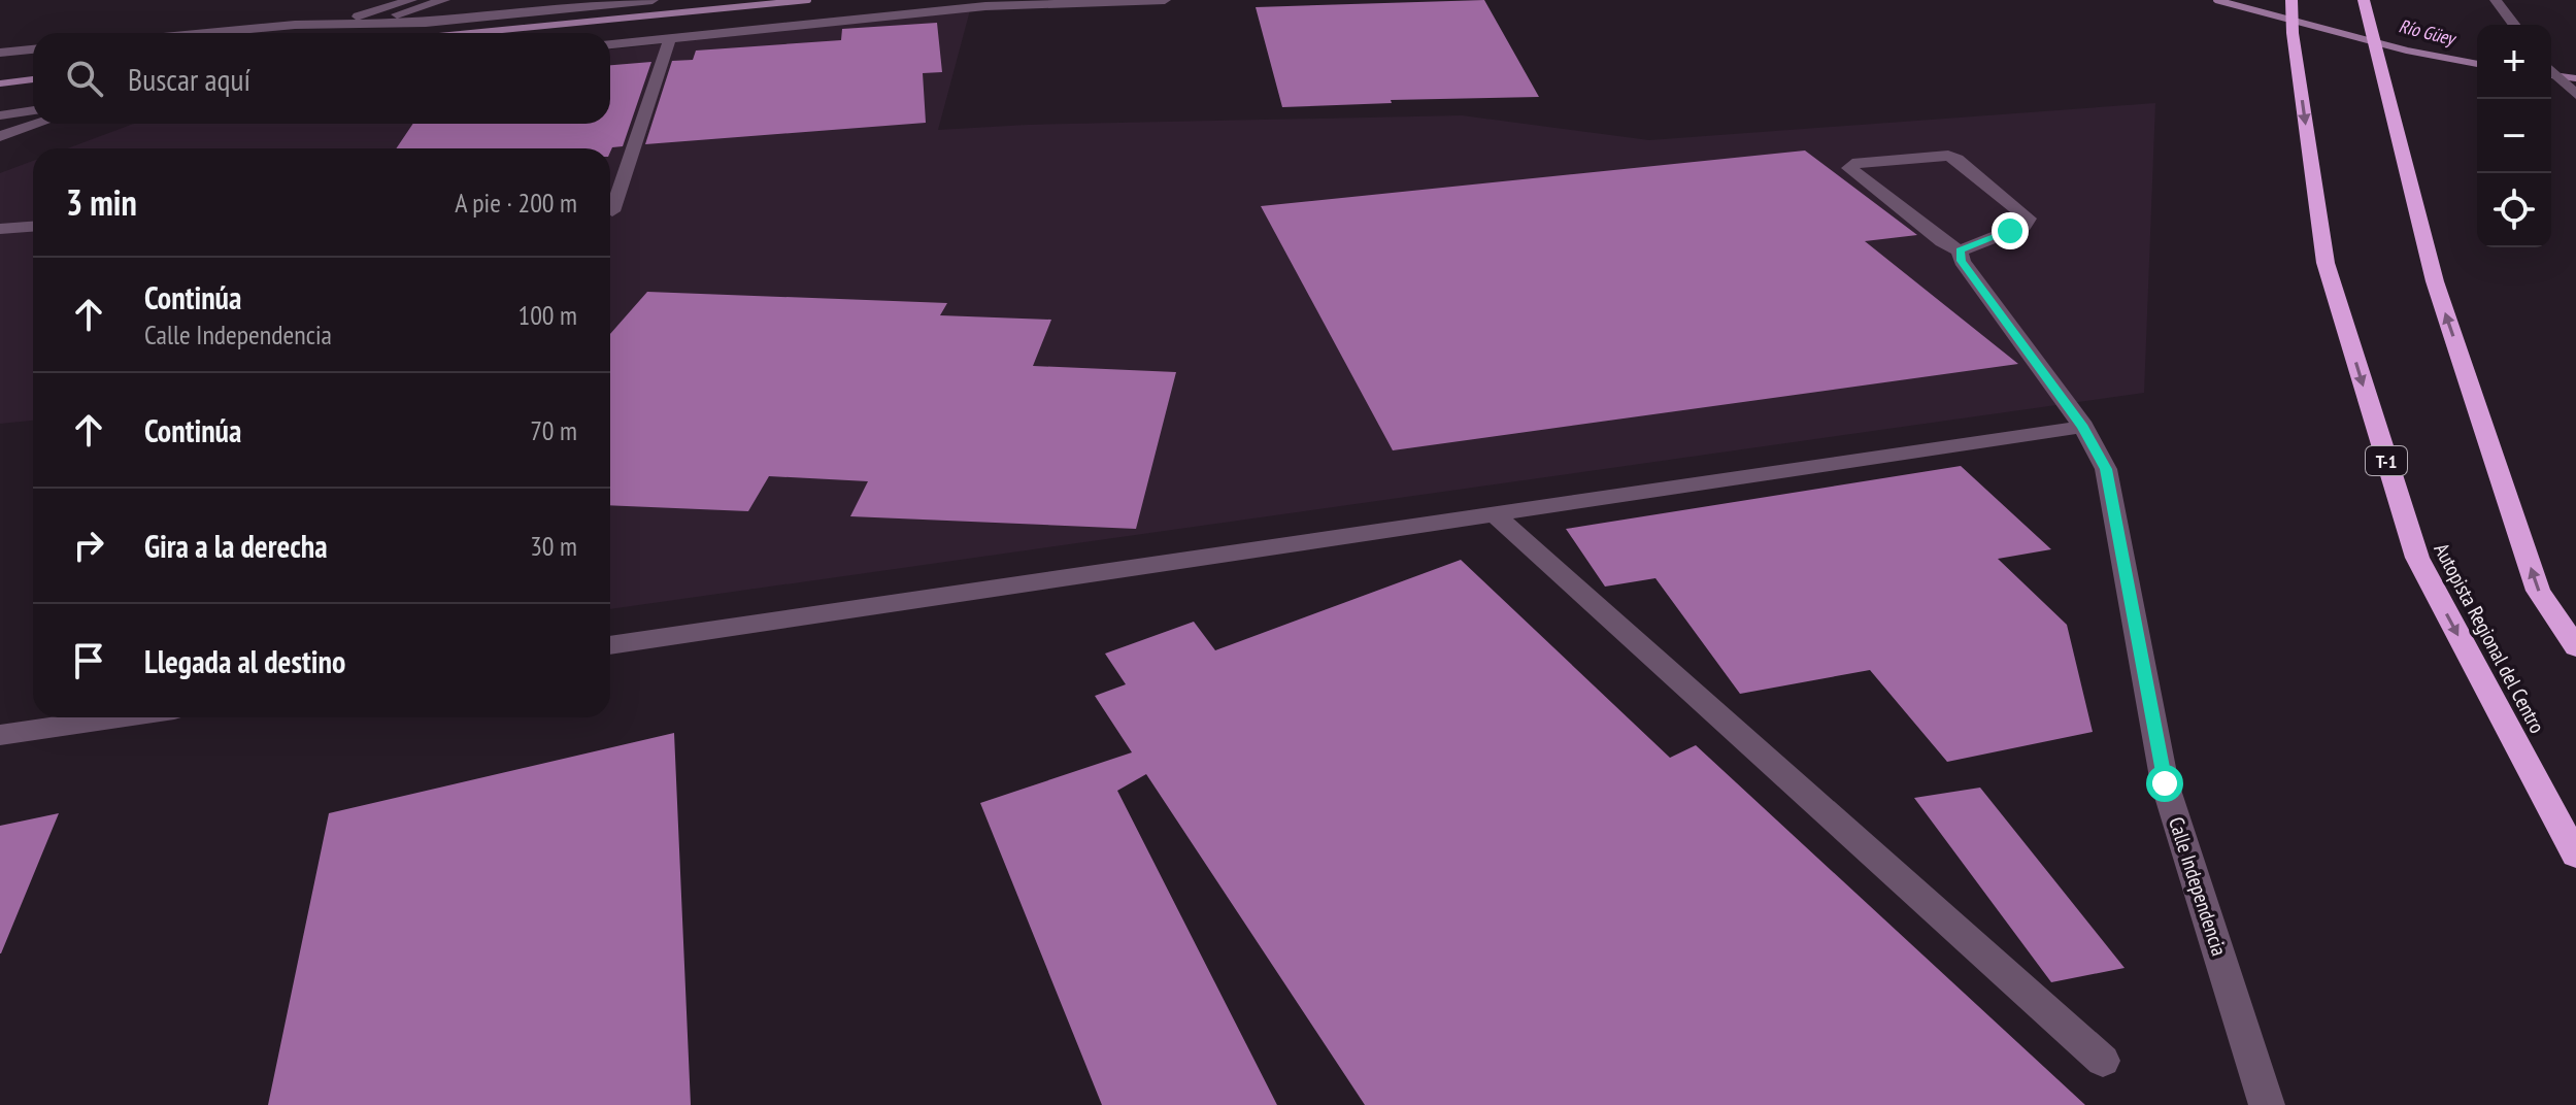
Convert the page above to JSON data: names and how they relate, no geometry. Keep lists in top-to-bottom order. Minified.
{"streets":{"highway":["T-1","Autopista Regional del Centro"],"street":["Calle Independencia"]},"water":["Río Güey"],"page":{"map_buttons":["+","−"],"search":"Buscar aquí","heading":["3 min","A pie · 200 m"],"list":[["Continúa","Calle Independencia","100 m"],["Continúa","70 m"],["Gira a la derecha","30 m"],"Llegada al destino"]}}
